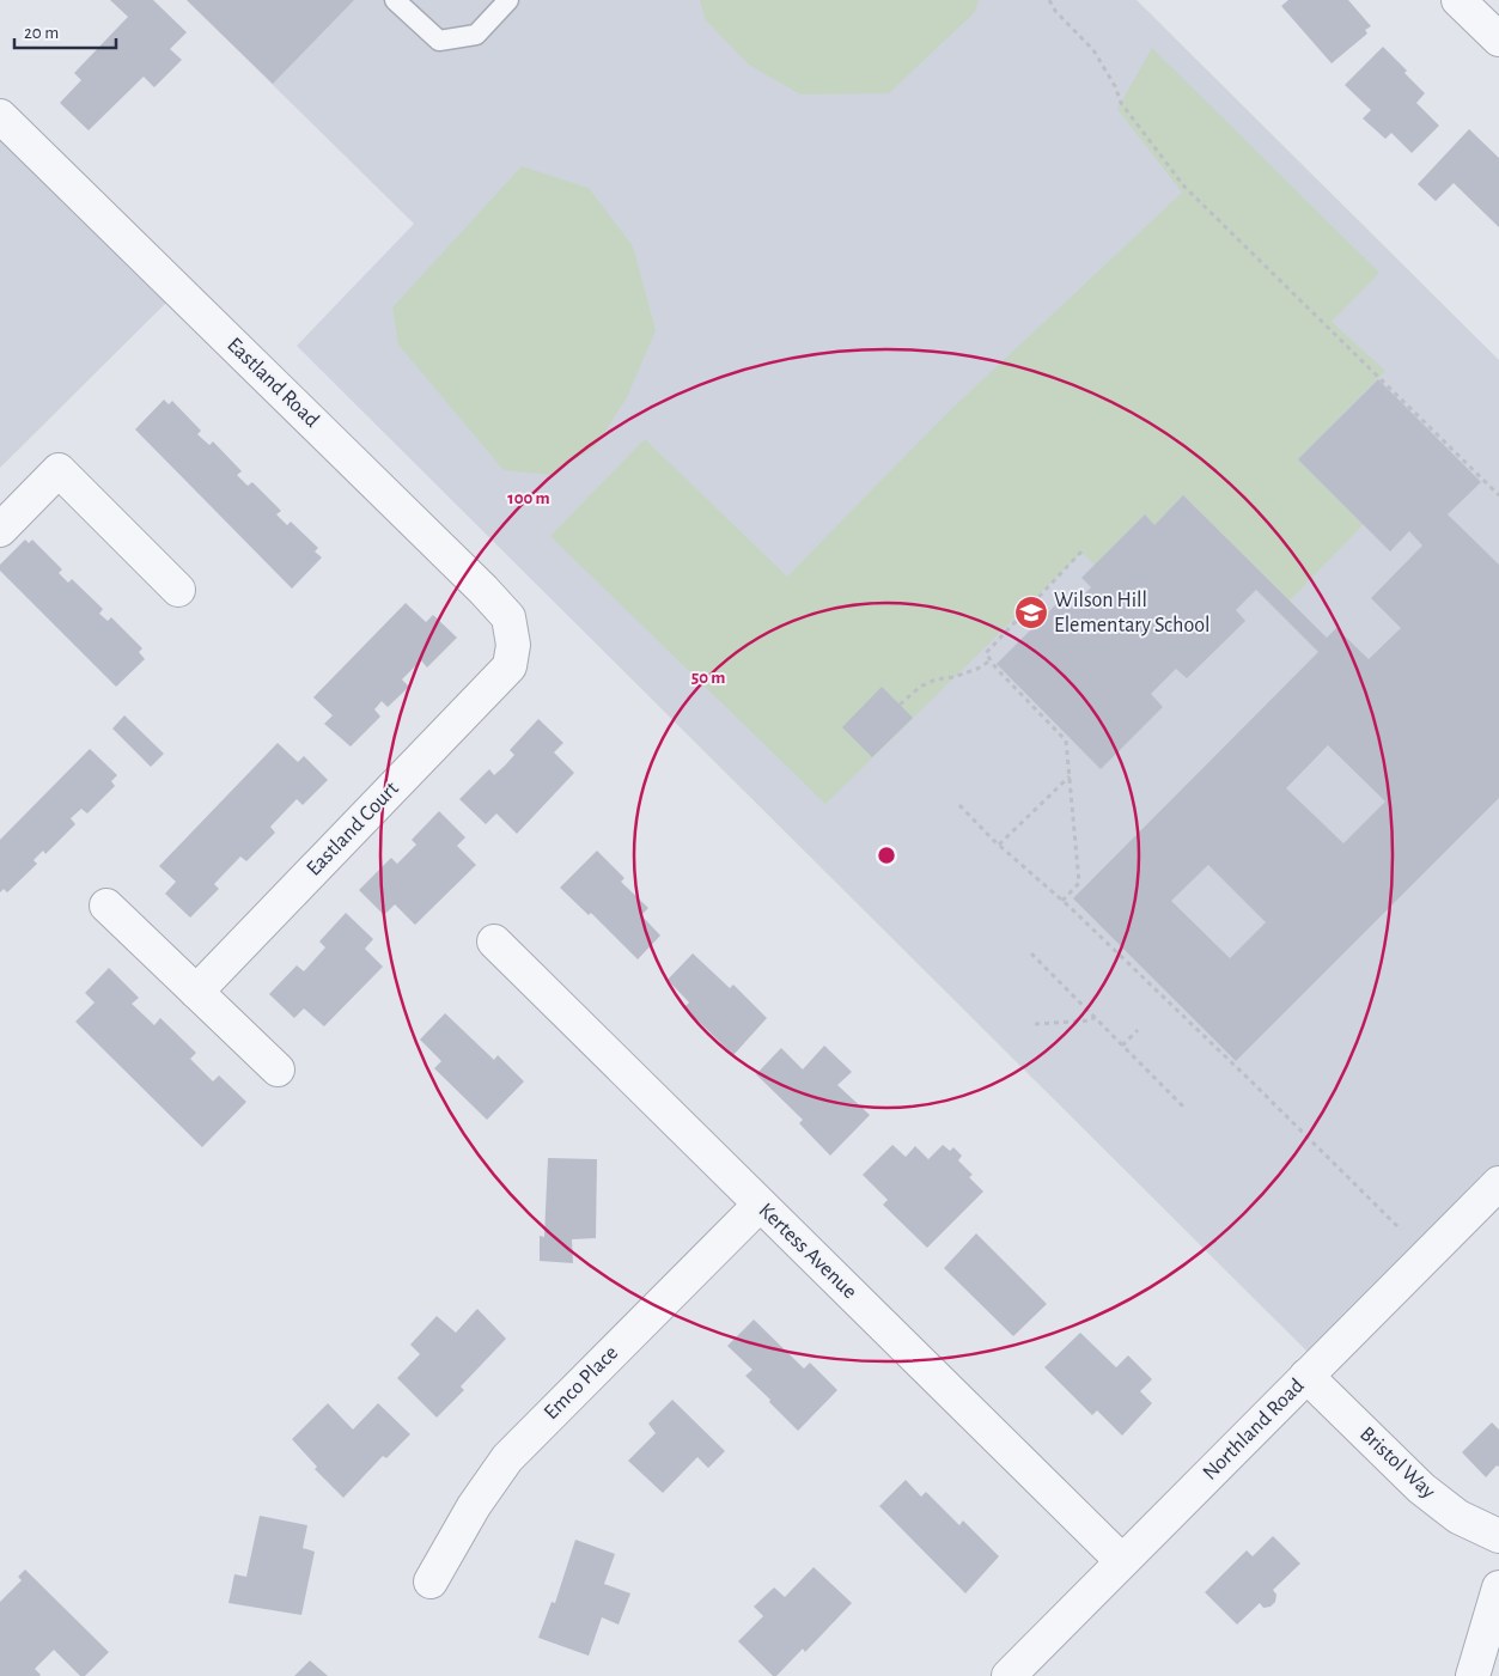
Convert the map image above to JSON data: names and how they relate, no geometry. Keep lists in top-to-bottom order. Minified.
{"streets":{"street":["Eastland Road","Eastland Court","Kertess Avenue","Emco Place","Northland Road","Bristol Way"]},"crossings":[["Eastland Road","Eastland Court"],["Kertess Avenue","Emco Place"],["Kertess Avenue","Northland Road"],["Northland Road","Bristol Way"]],"places":{"school or university":["Wilson Hill Elementary School"]},"scale_bar":"20 m","rings":["100 m","50 m"]}
